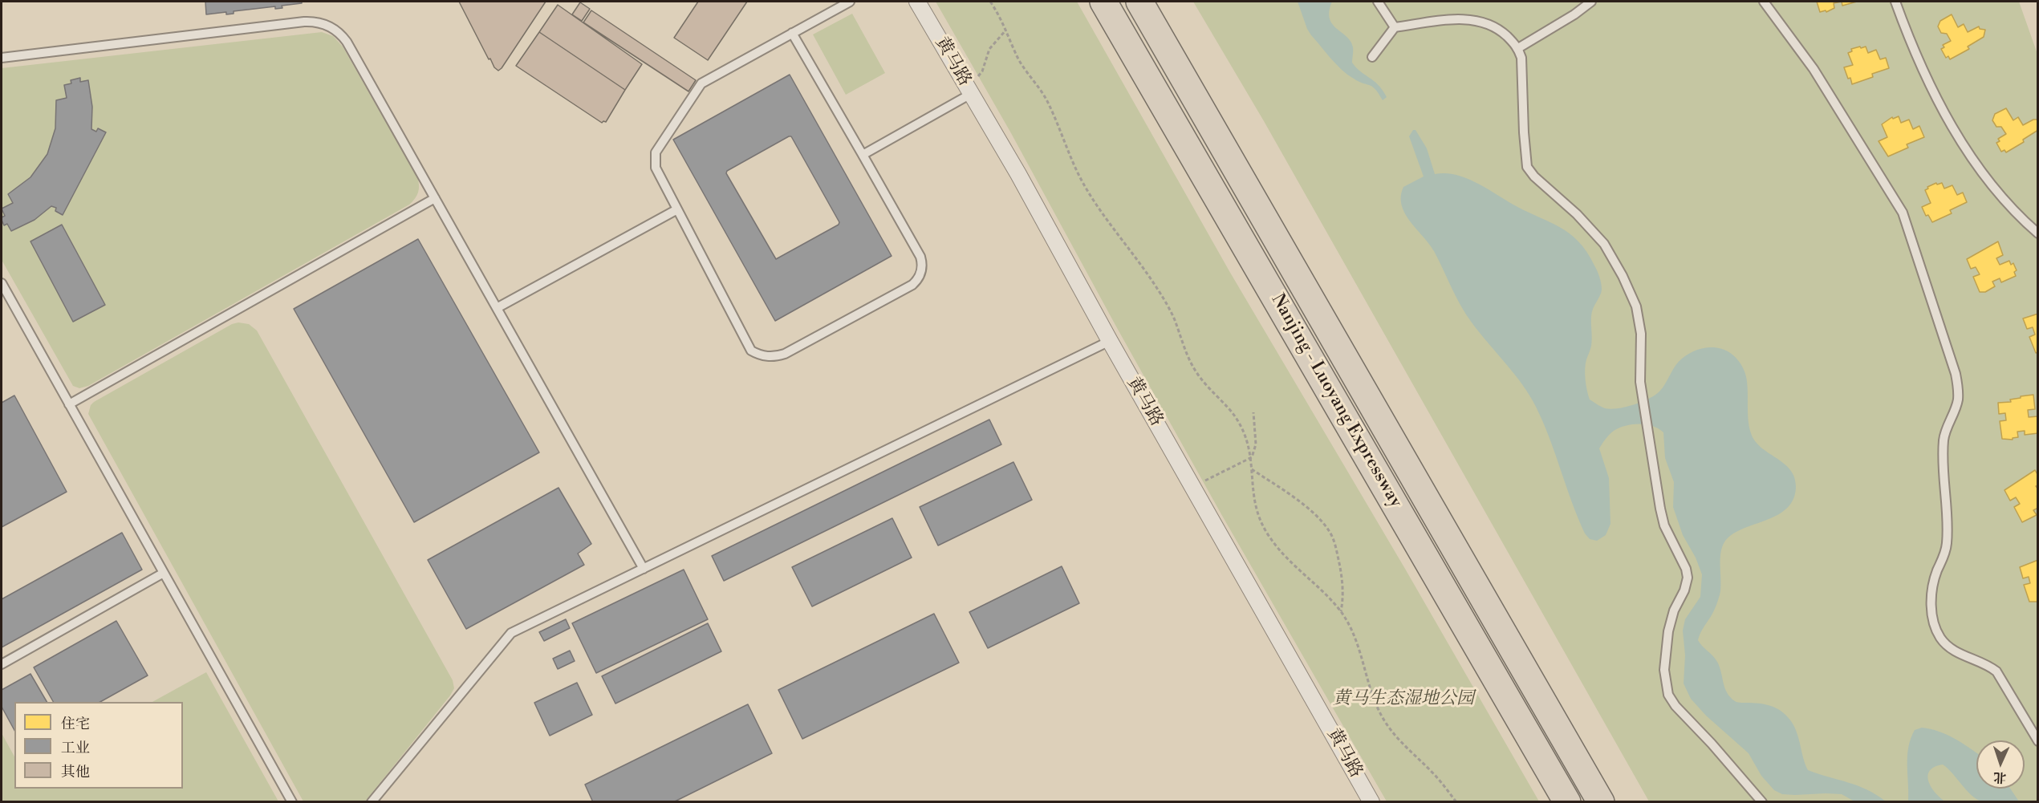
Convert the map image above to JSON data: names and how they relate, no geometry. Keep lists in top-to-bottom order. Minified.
{"streets":{"highway":["Nanjing - Luoyang Expressway"],"street":["黄马路"]},"parks":["黄马生态湿地公园"],"legend":["住宅","工业","其他"],"north":"bottom"}
